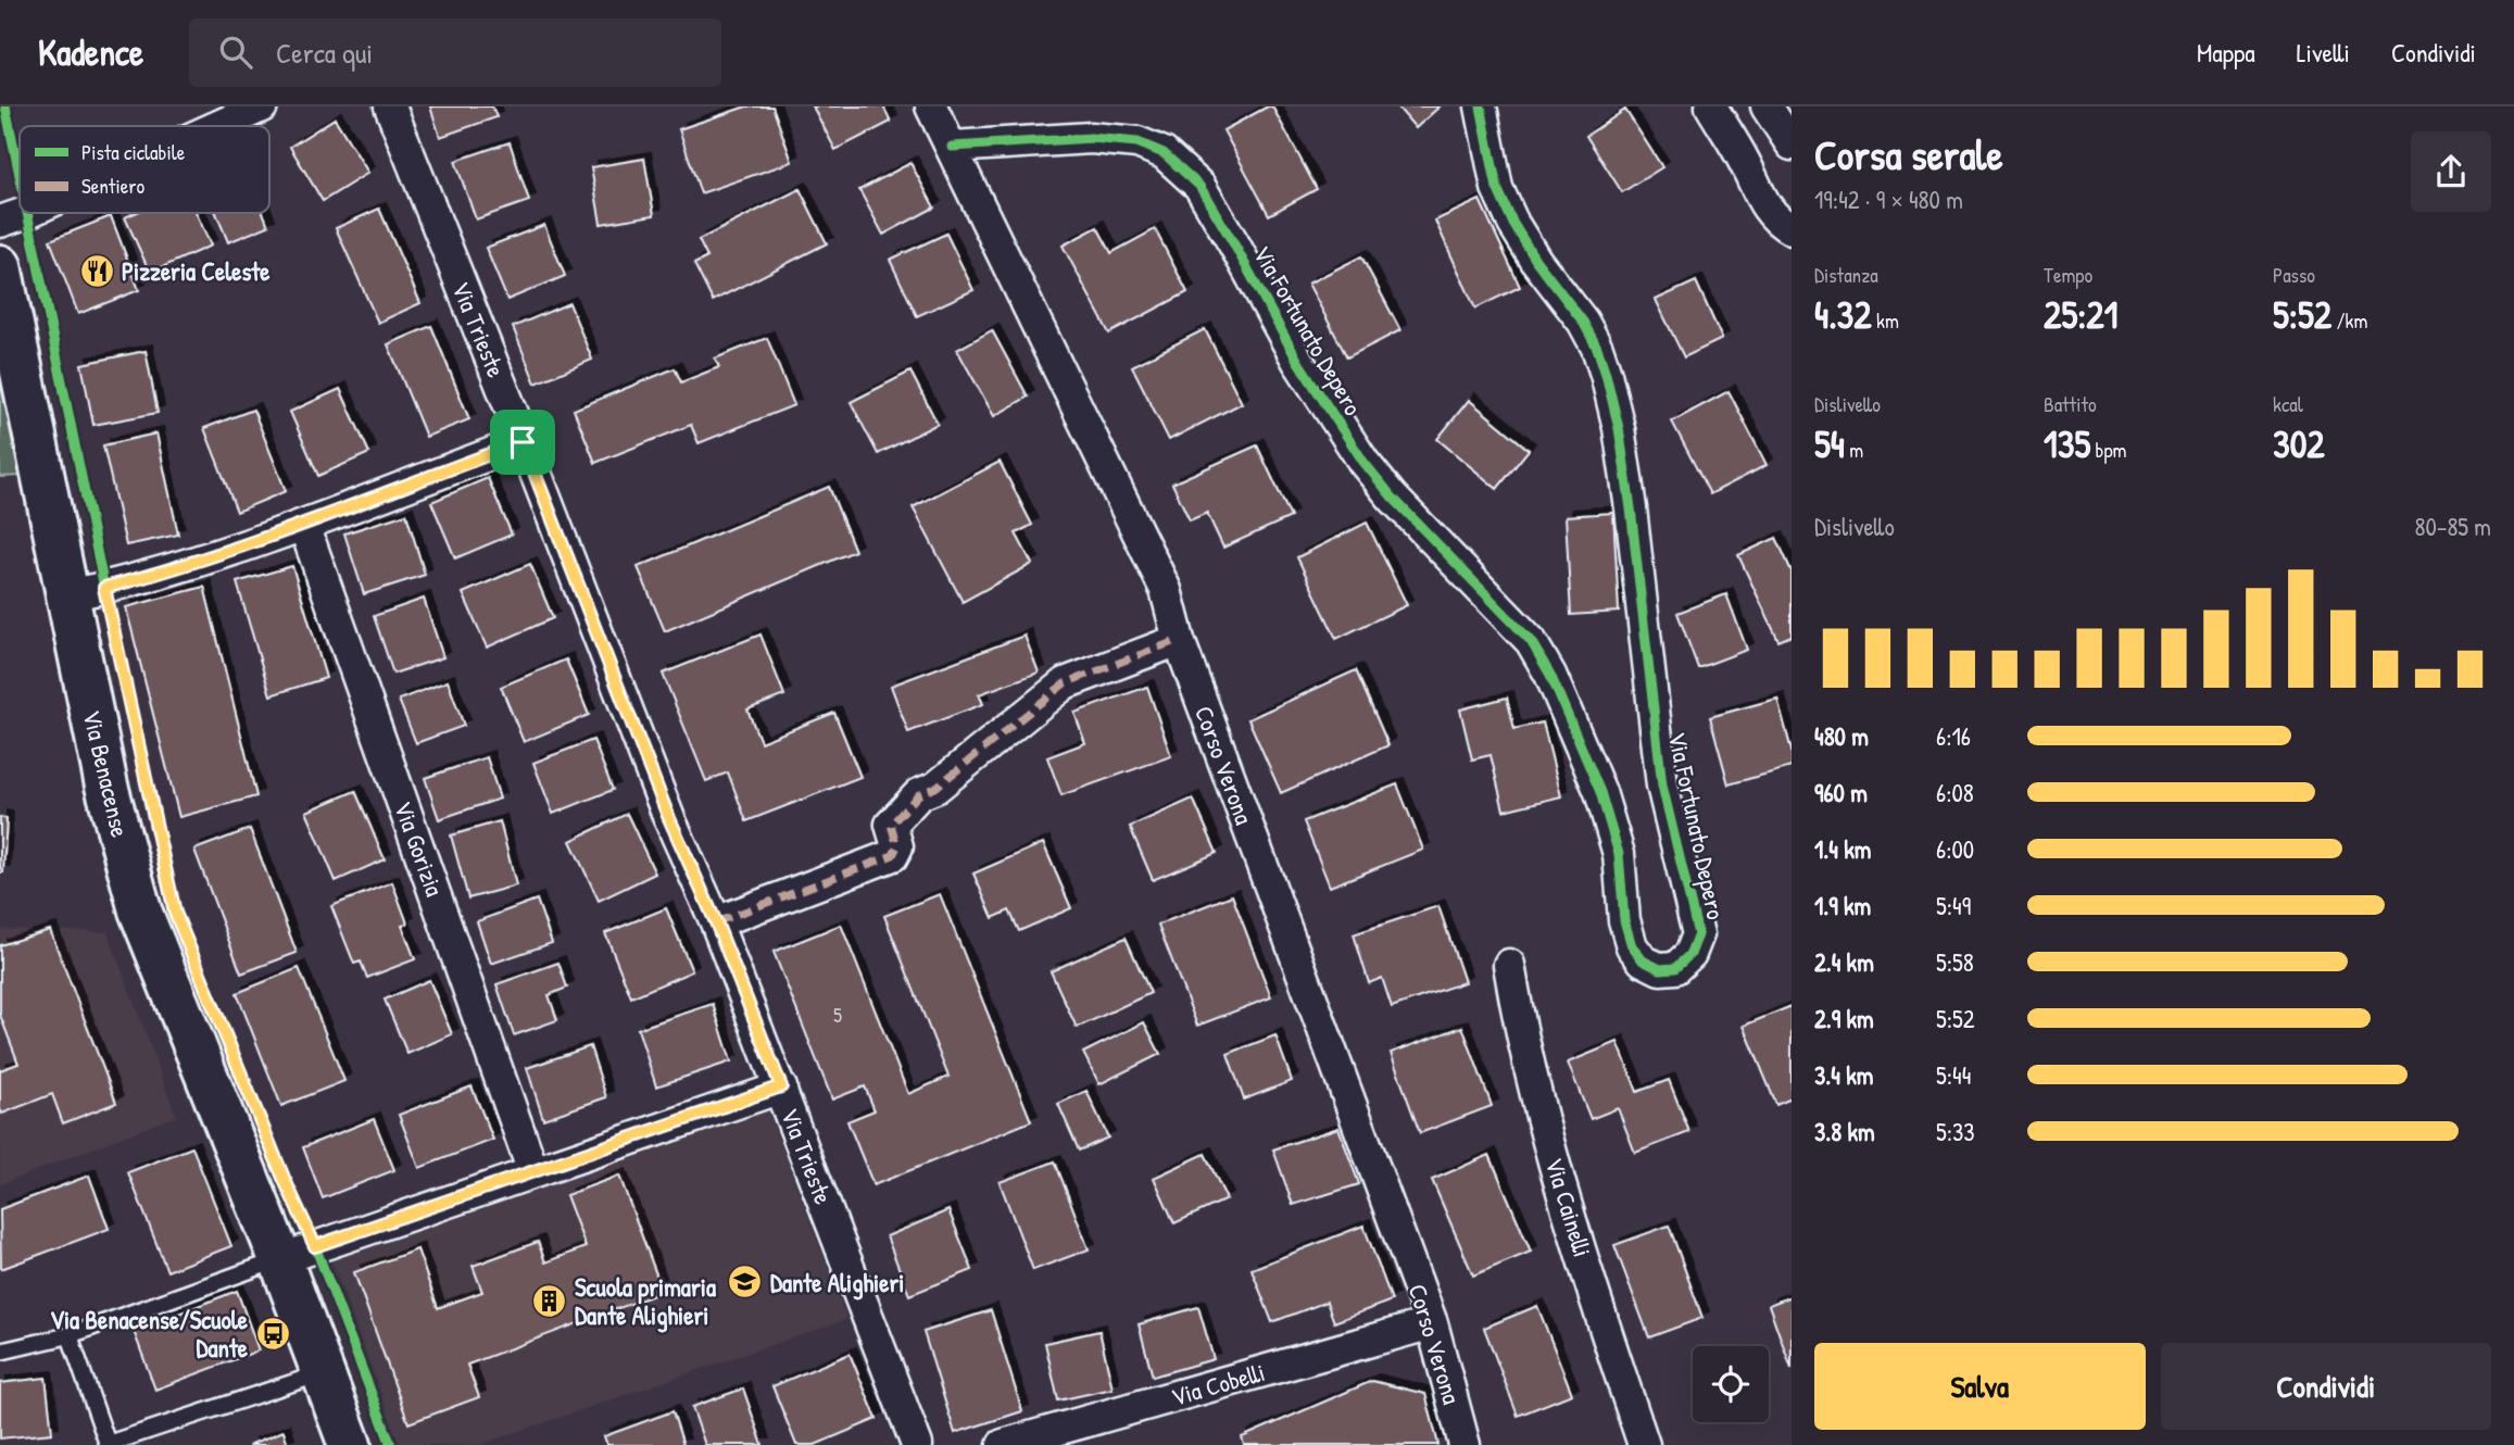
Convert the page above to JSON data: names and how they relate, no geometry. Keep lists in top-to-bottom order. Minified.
{"streets":{"main road":["Via Benacense"],"street":["Via Trieste","Via Fortunato Depero","Corso Verona","Via Gorizia","Via Cainelli","Via Cobelli"]},"crossings":[["Via Fortunato Depero","Corso Verona"],["Corso Verona","Via Cobelli"]],"places":{"restaurant":["Pizzeria Celeste"],"school or university":["Dante Alighieri"],"building":["Scuola primaria Dante Alighieri"],"bus stop":["Via Benacense/Scuole Dante"]},"house_numbers":["5"],"legend":["Pista ciclabile","Sentiero"],"page":{"header":"Kadence","search":"Cerca qui","nav":["Mappa","Livelli","Condividi"],"heading":["Corsa serale","19:42 · 9 × 480 m"],"stats":[["Distanza","4.32 km"],["Tempo","25:21"],["Passo","5:52 /km"],["Dislivello","54 m"],["Battito","135 bpm"],["kcal","302"]],"chart":["Dislivello","80–85 m"],"list":[{"name":"480 m","note":"6:16"},{"name":"960 m","note":"6:08"},{"name":"1.4 km","note":"6:00"},{"name":"1.9 km","note":"5:49"},{"name":"2.4 km","note":"5:58"},{"name":"2.9 km","note":"5:52"},{"name":"3.4 km","note":"5:44"},{"name":"3.8 km","note":"5:33"}],"buttons":["Salva","Condividi"]}}
